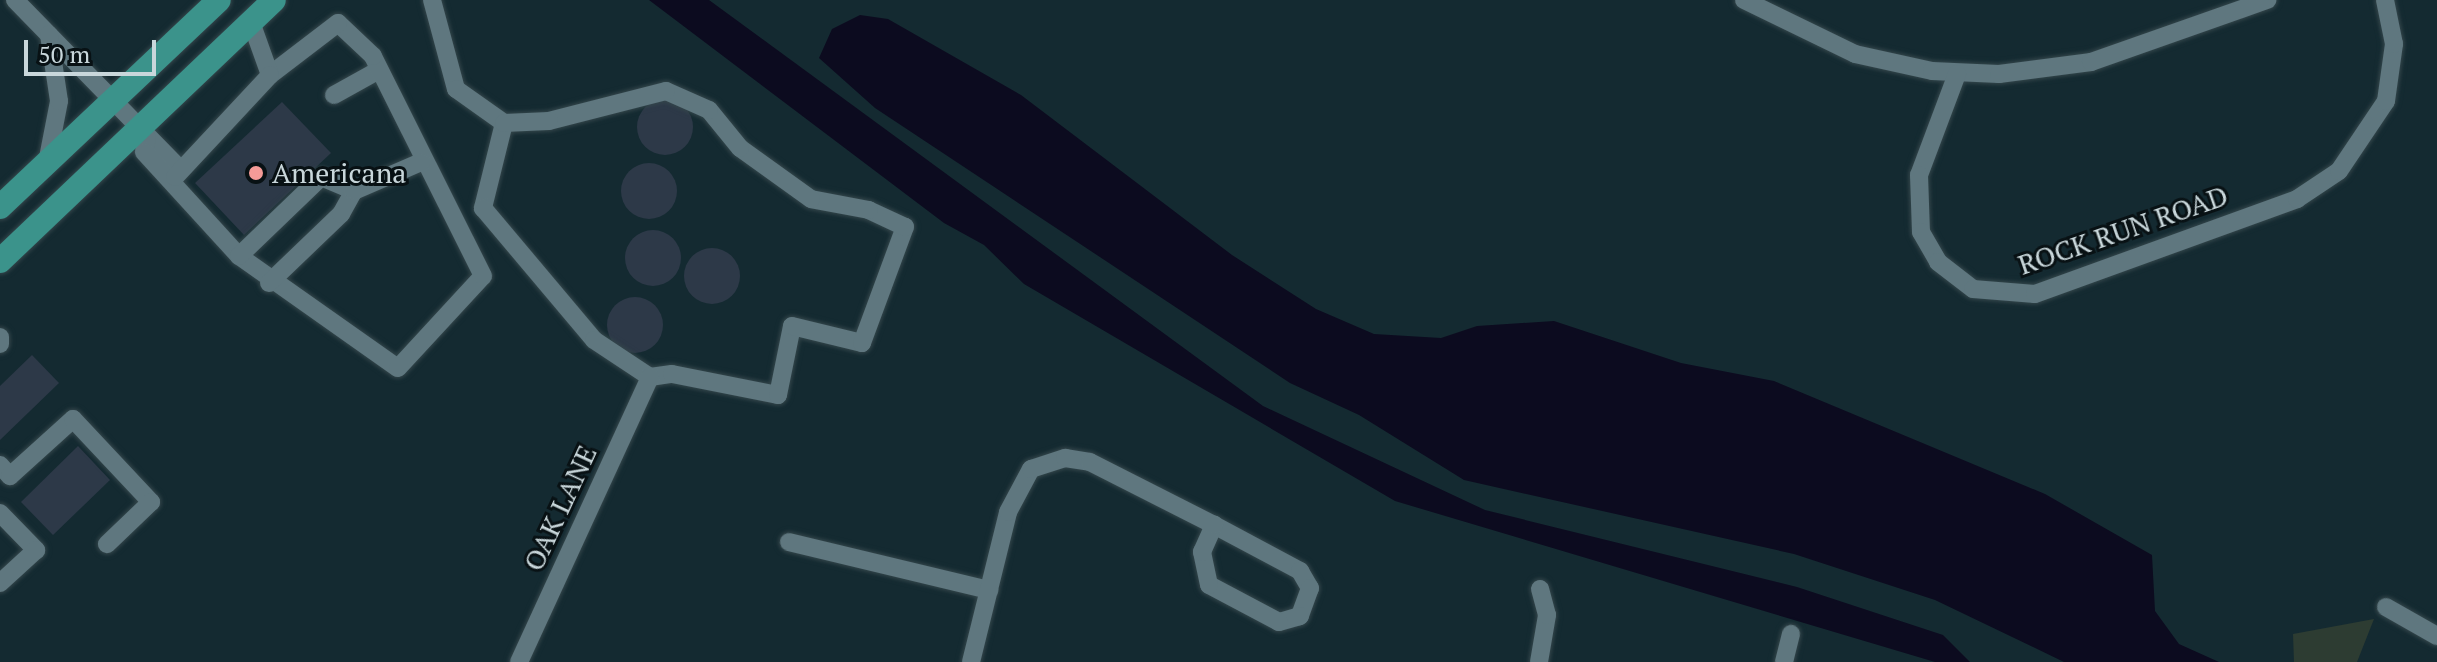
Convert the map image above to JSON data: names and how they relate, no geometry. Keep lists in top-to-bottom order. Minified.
{"streets":{"street":["ROCK RUN ROAD","OAK LANE"]},"places":["Americana"],"scale_bar":"50 m"}
